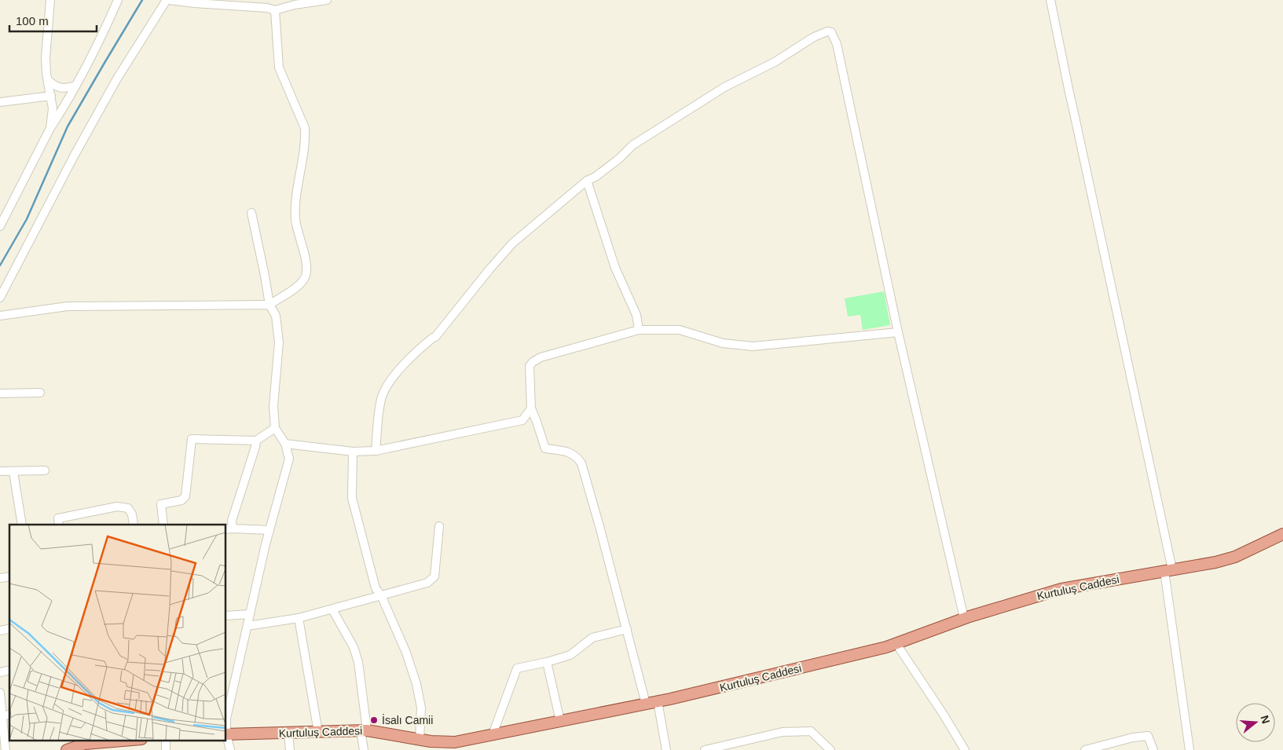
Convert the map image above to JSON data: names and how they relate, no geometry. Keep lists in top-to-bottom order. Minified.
{"streets":{"main road":["Kurtuluş Caddesi"]},"places":["İsalı Camii"],"scale_bar":"100 m","north":"right"}
